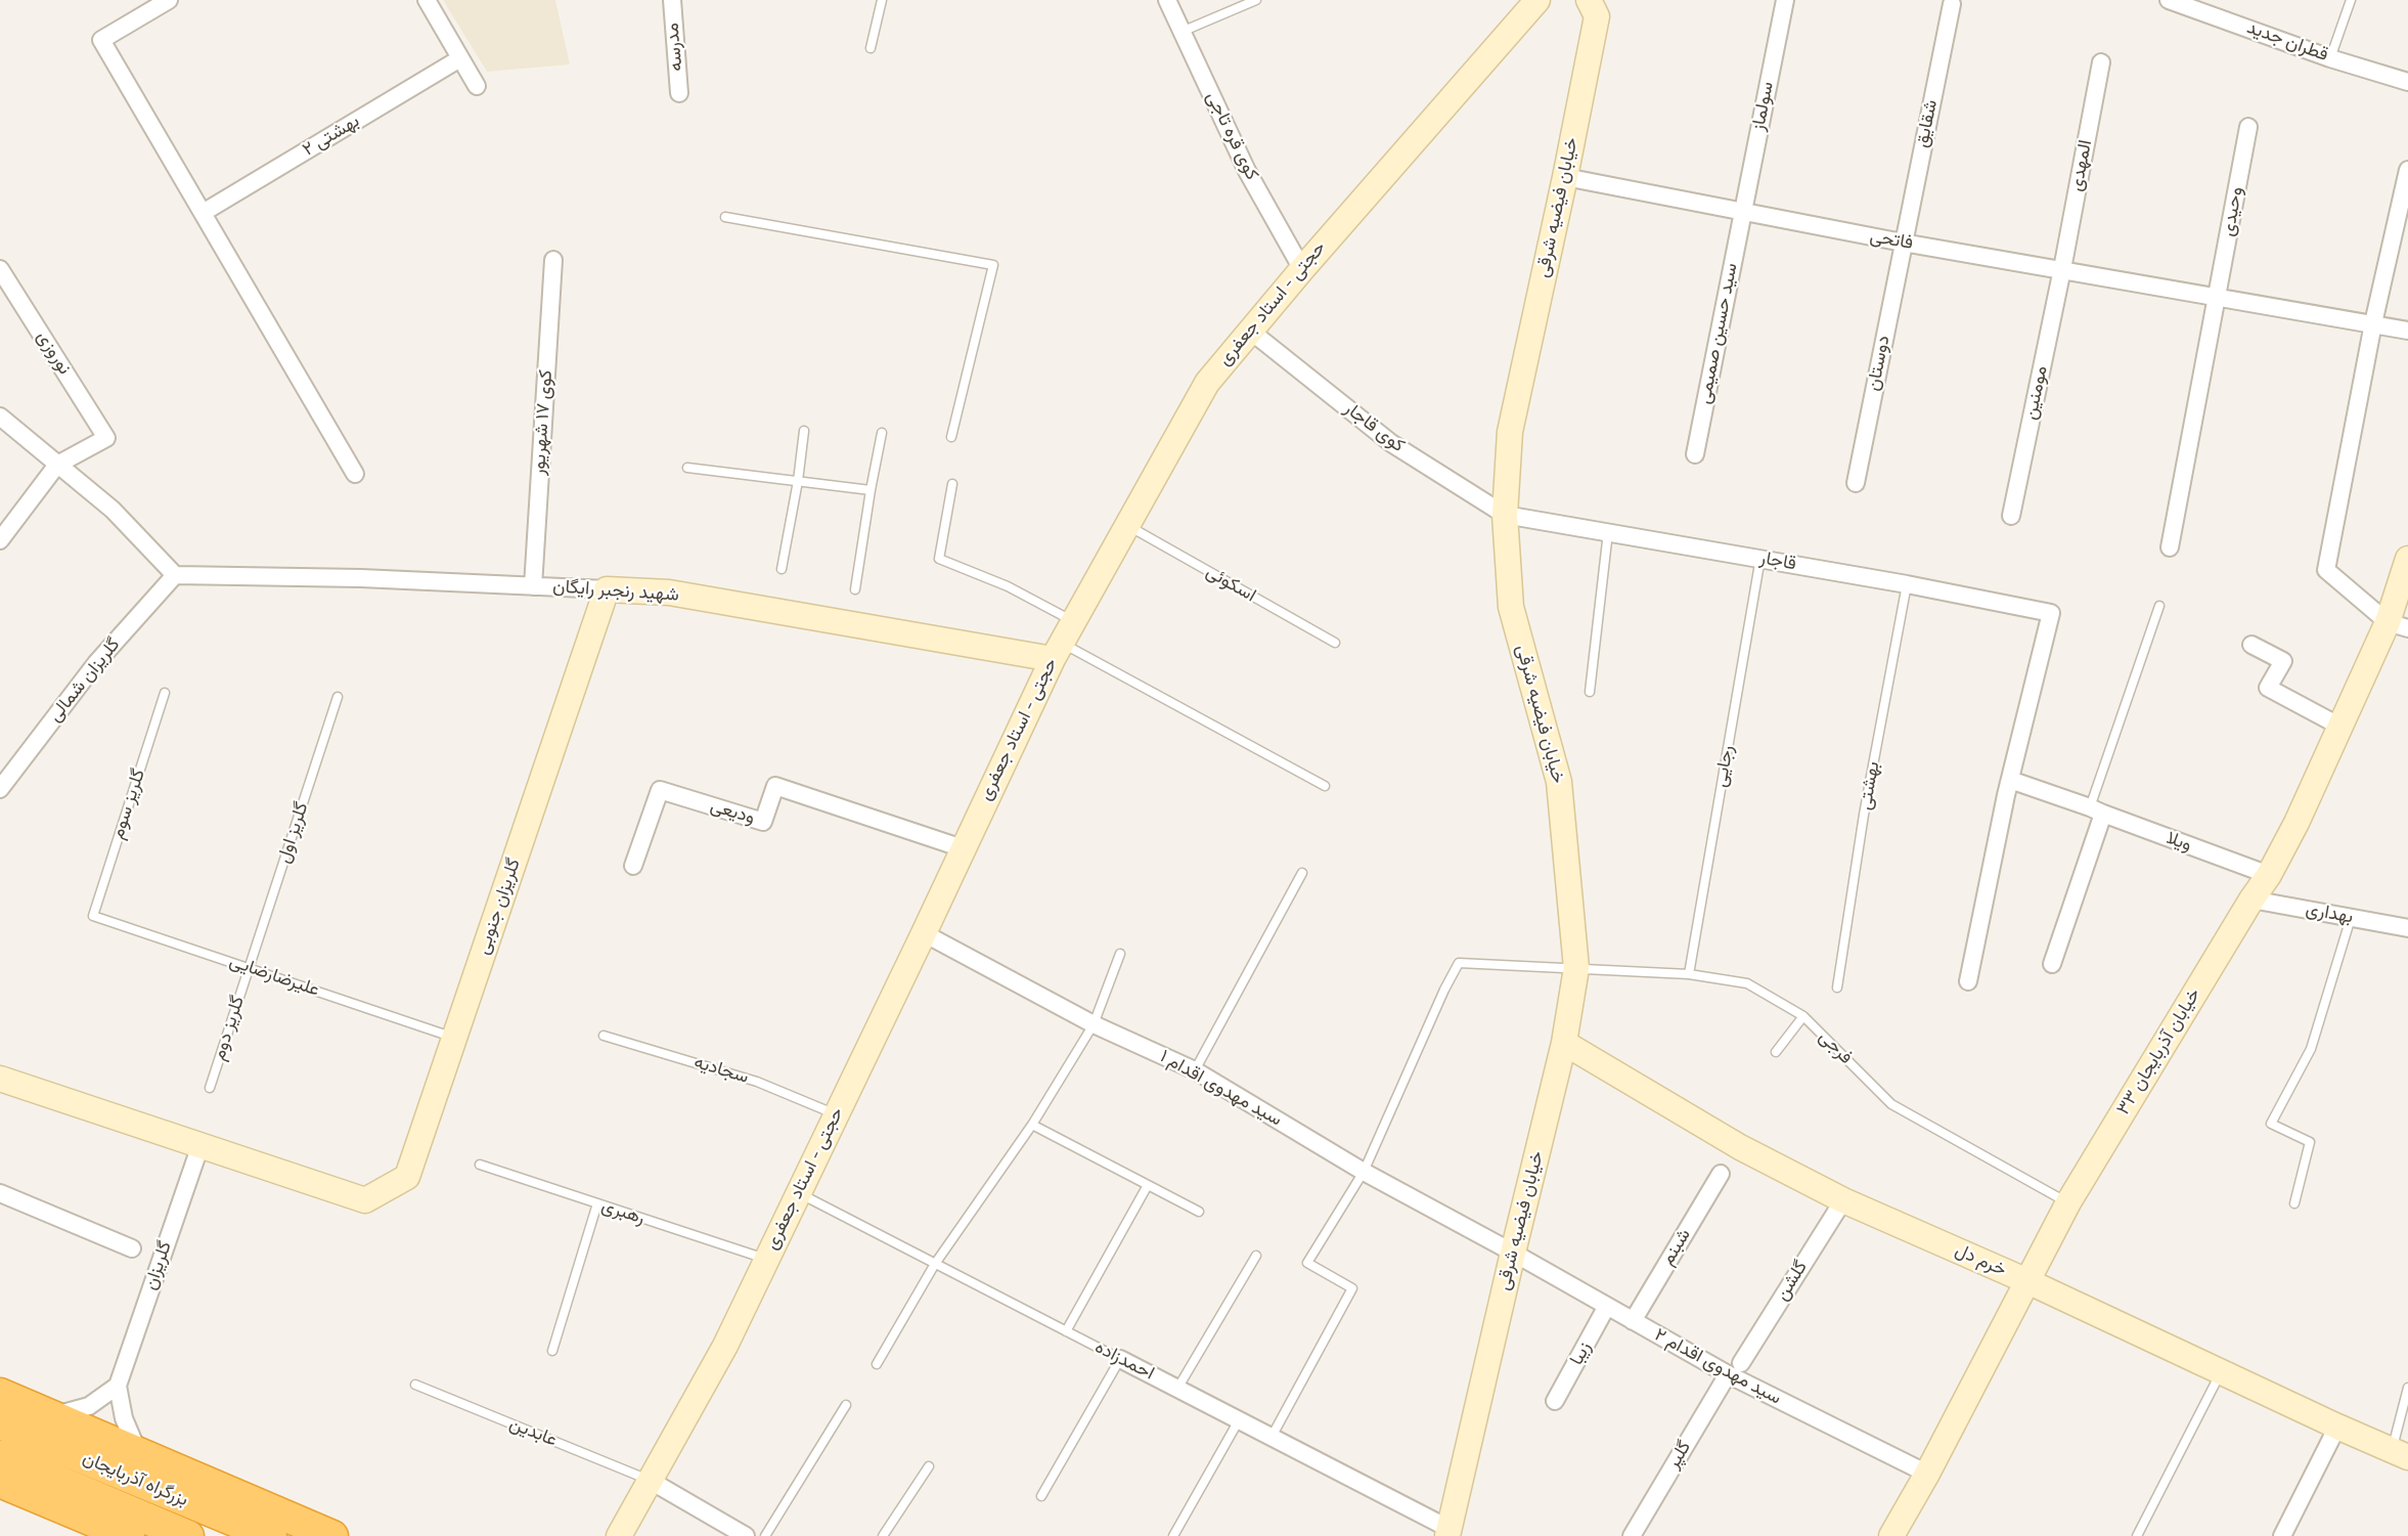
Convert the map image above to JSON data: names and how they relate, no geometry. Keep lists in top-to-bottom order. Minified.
{"streets":{"highway":["بزرگراه آذربایجان"],"street":["قطران جدید","مدرسه","سولماز","شقایق","بهشتی ۲","کوی قره تاجی","المهدی","خیابان فیضیه شرقی","وحیدی","فاتحی","حجتی - استاد جعفری","سید حسین صمیمی","نوروزی","دوستان","مومنین","کوی ۱۷ شهریور","کوی قاجار","قاجار","شهید رنجبر رایگان","گلریزان شمالی","ودیعی","ویلا","گلریزان جنوبی","بهداری","خیابان آذربایجان ۳۳","سید مهدوی اقدام ۱","شبنم","خرم دل","گلریزان","گلشن","زیبا","احمدزاده","سید مهدوی اقدام ۲","گلپر"],"lane":["اسکوئی","رجایی","بهشتی","گلریز سوم","گلریز اول","علیرضارضایی","گلریز دوم","فرجی","سجادیه","رهبری","عابدین"]},"crossings":[["سولماز","فاتحی"],["سولماز","سید حسین صمیمی"],["شقایق","فاتحی"],["شقایق","دوستان"],["کوی قره تاجی","حجتی - استاد جعفری"],["المهدی","فاتحی"],["المهدی","مومنین"],["خیابان فیضیه شرقی","فاتحی"],["خیابان فیضیه شرقی","کوی قاجار"],["خیابان فیضیه شرقی","قاجار"],["خیابان فیضیه شرقی","فرجی"],["خیابان فیضیه شرقی","سید مهدوی اقدام ۱"],["خیابان فیضیه شرقی","خرم دل"],["خیابان فیضیه شرقی","احمدزاده"],["خیابان فیضیه شرقی","سید مهدوی اقدام ۲"],["وحیدی","فاتحی"],["فاتحی","سید حسین صمیمی"],["فاتحی","دوستان"],["فاتحی","مومنین"],["حجتی - استاد جعفری","کوی قاجار"],["حجتی - استاد جعفری","اسکوئی"],["حجتی - استاد جعفری","شهید رنجبر رایگان"],["حجتی - استاد جعفری","ودیعی"],["حجتی - استاد جعفری","سجادیه"],["حجتی - استاد جعفری","سید مهدوی اقدام ۱"],["حجتی - استاد جعفری","رهبری"],["حجتی - استاد جعفری","احمدزاده"],["حجتی - استاد جعفری","عابدین"],["کوی ۱۷ شهریور","شهید رنجبر رایگان"],["کوی قاجار","قاجار"],["قاجار","رجایی"],["قاجار","بهشتی"],["قاجار","ویلا"],["شهید رنجبر رایگان","گلریزان شمالی"],["شهید رنجبر رایگان","گلریزان جنوبی"],["رجایی","فرجی"],["گلریز سوم","علیرضارضایی"],["گلریز اول","علیرضارضایی"],["گلریز اول","گلریز دوم"],["ویلا","خیابان آذربایجان ۳۳"],["گلریزان جنوبی","علیرضارضایی"],["گلریزان جنوبی","گلریزان"],["بهداری","خیابان آذربایجان ۳۳"],["علیرضارضایی","گلریز دوم"],["فرجی","خیابان آذربایجان ۳۳"],["فرجی","سید مهدوی اقدام ۱"],["خیابان آذربایجان ۳۳","خرم دل"],["خیابان آذربایجان ۳۳","سید مهدوی اقدام ۲"],["سید مهدوی اقدام ۱","سید مهدوی اقدام ۲"],["شبنم","سید مهدوی اقدام ۲"],["خرم دل","گلشن"],["زیبا","سید مهدوی اقدام ۲"],["سید مهدوی اقدام ۲","گلپر"]]}
